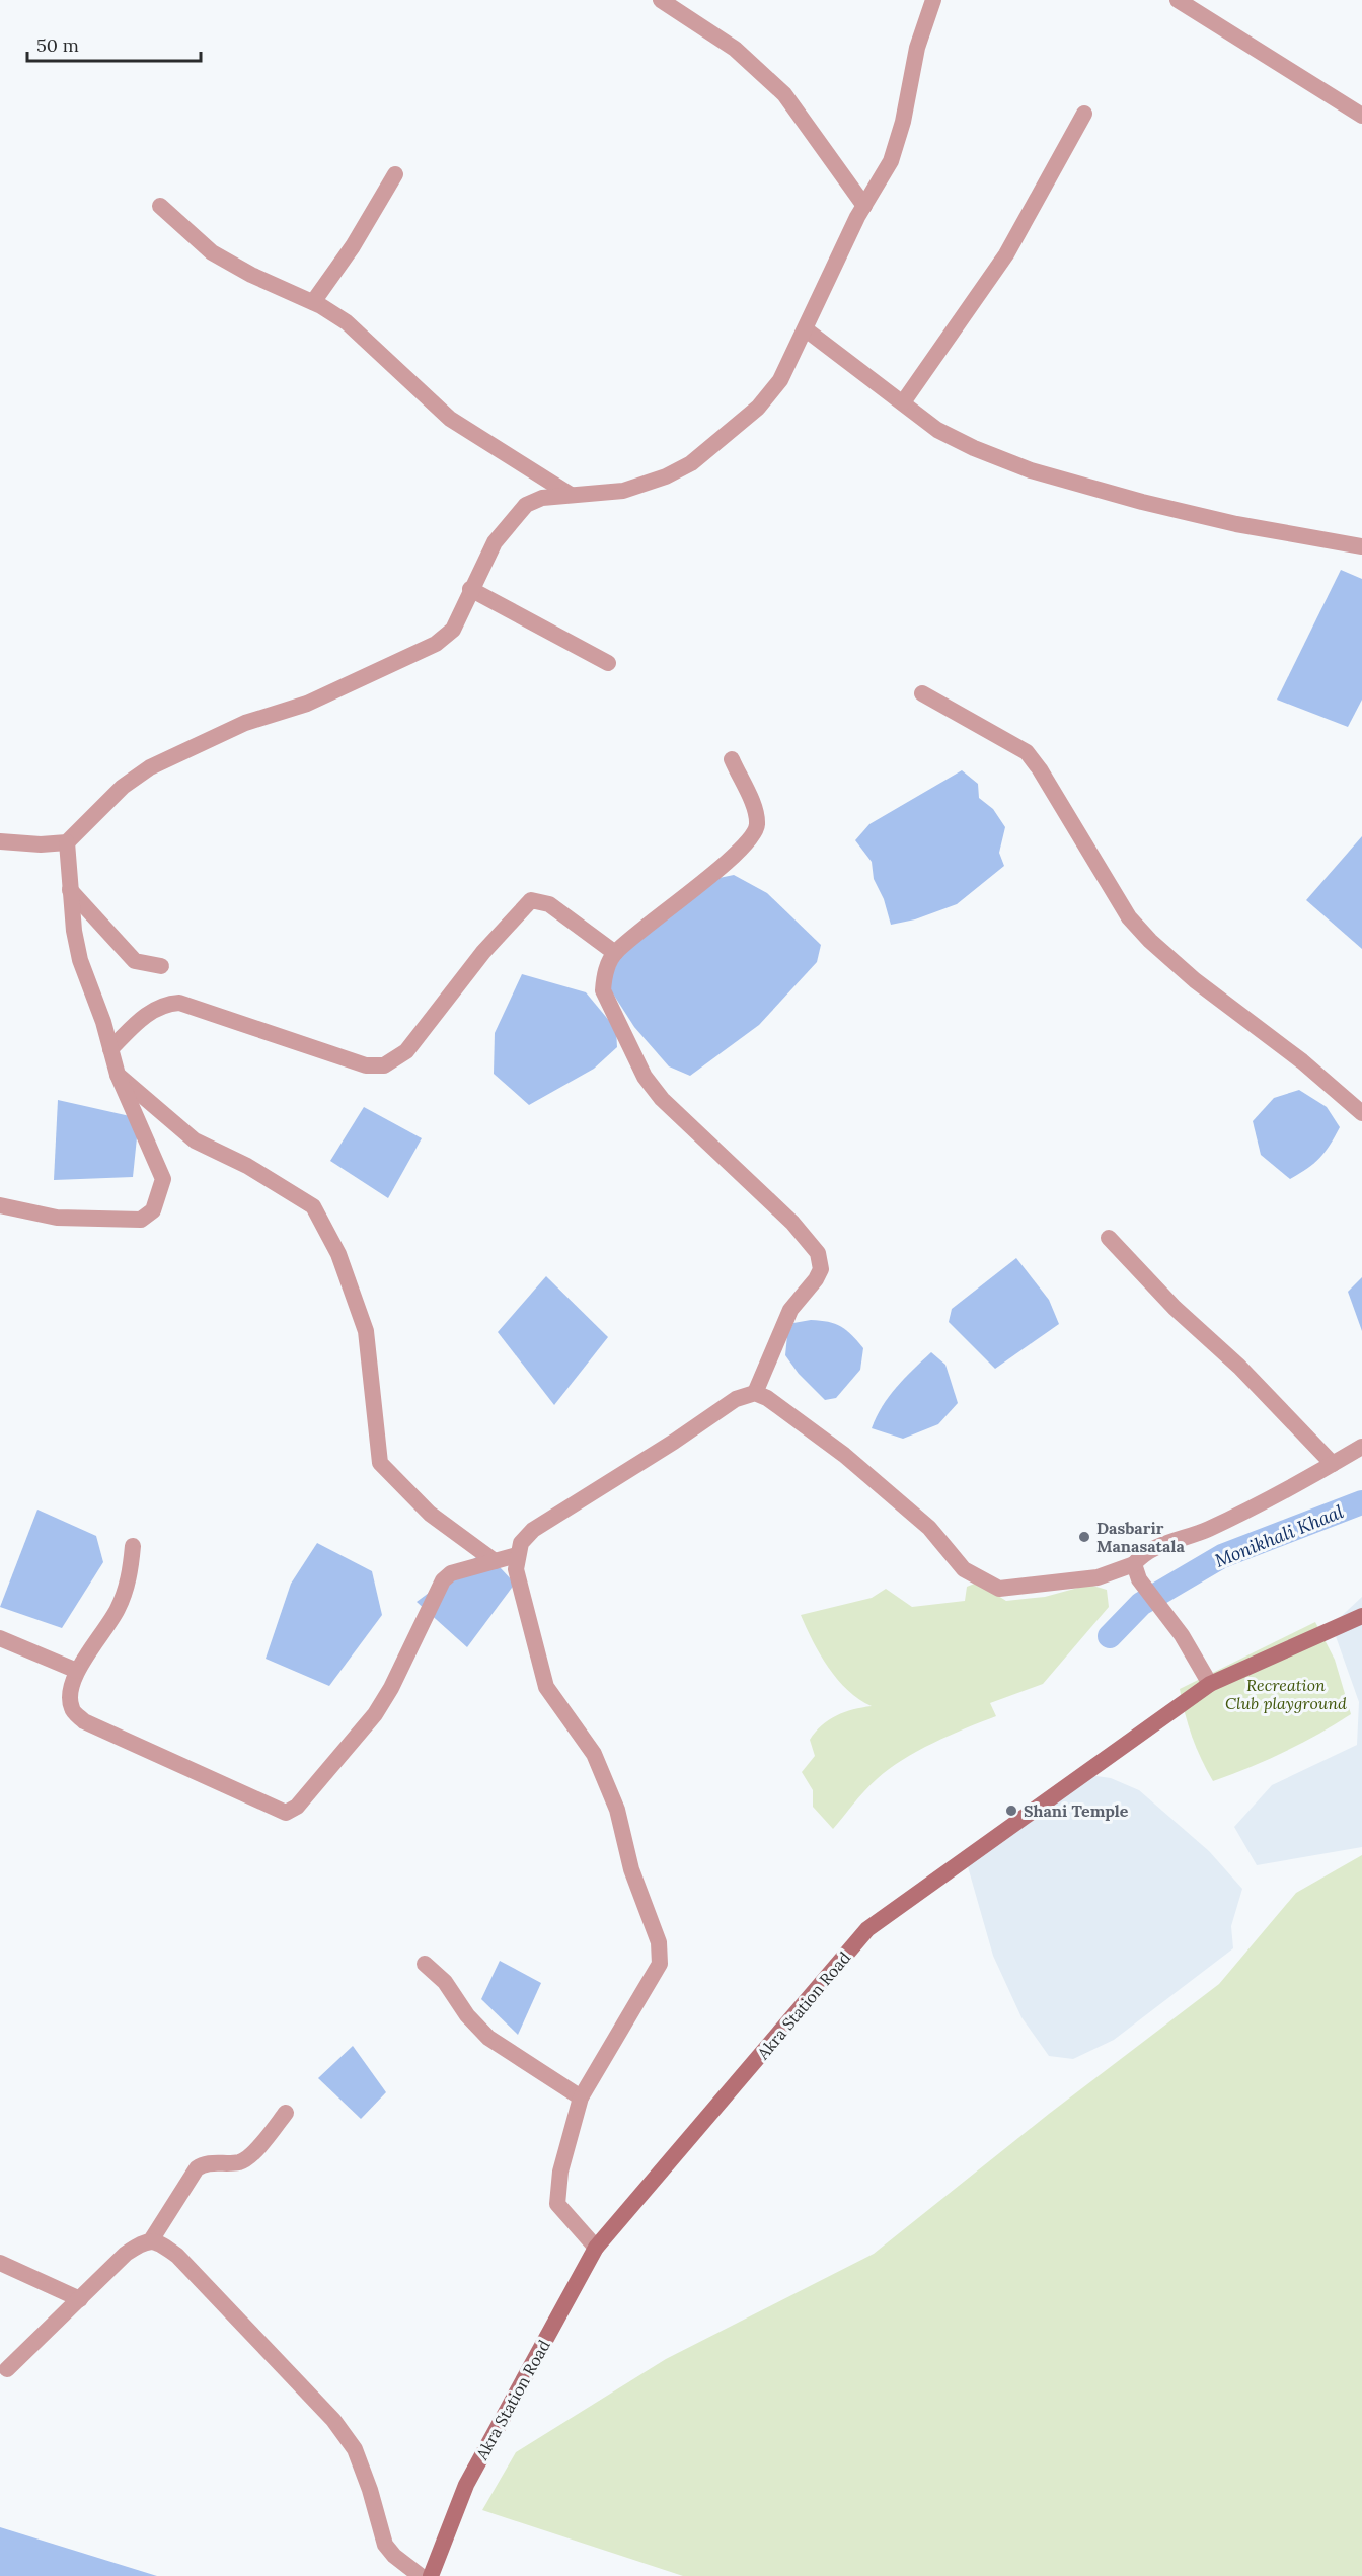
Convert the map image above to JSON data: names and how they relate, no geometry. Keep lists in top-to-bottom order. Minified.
{"streets":{"main road":["Akra Station Road"]},"water":["Monikhali Khaal"],"parks":["Recreation Club playground"],"places":["Dasbarir Manasatala","Shani Temple"],"scale_bar":"50 m"}
